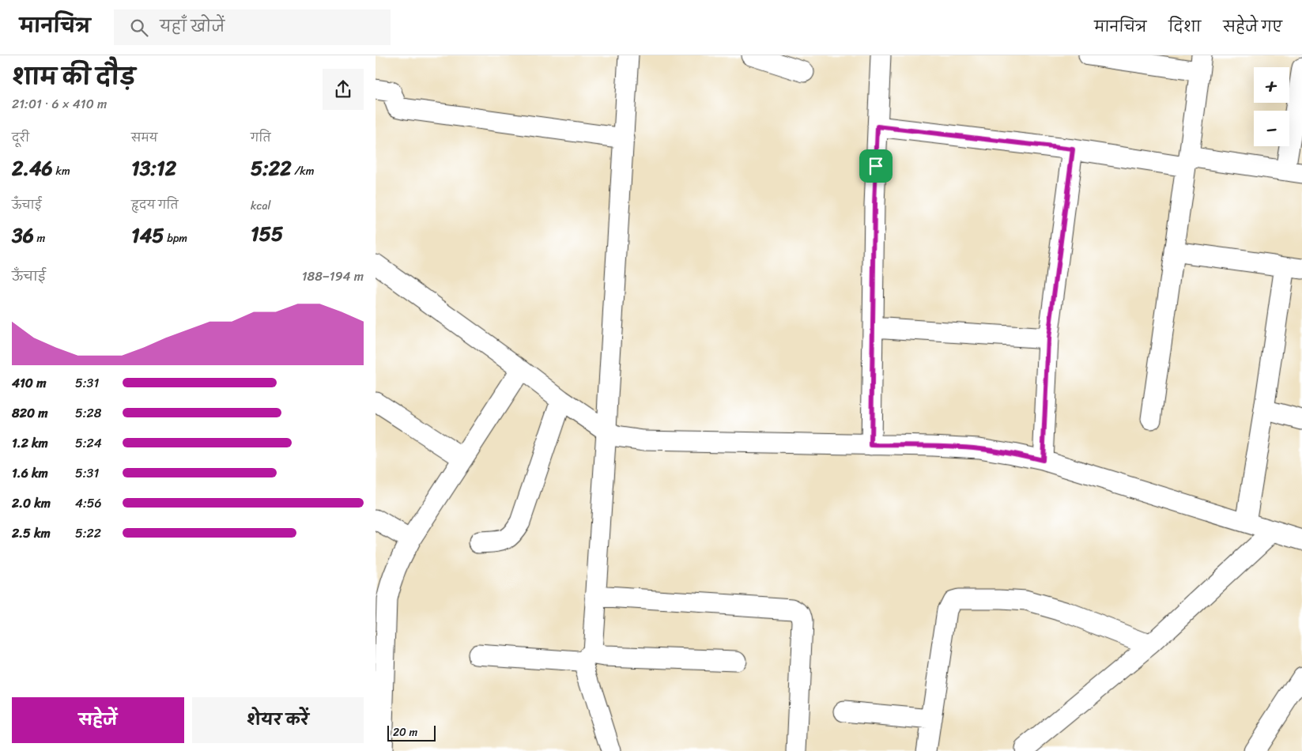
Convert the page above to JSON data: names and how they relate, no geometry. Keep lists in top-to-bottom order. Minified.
{"scale_bar":"20 m","page":{"header":"मानचित्र","search":"यहाँ खोजें","nav":["मानचित्र","दिशा","सहेजे गए"],"heading":["शाम की दौड़","21:01 · 6 × 410 m"],"map_buttons":["+","−"],"stats":[["दूरी","2.46 km"],["समय","13:12"],["गति","5:22 /km"],["ऊँचाई","36 m"],["हृदय गति","145 bpm"],["kcal","155"]],"chart":["ऊँचाई","188–194 m"],"list":[{"name":"410 m","note":"5:31"},{"name":"820 m","note":"5:28"},{"name":"1.2 km","note":"5:24"},{"name":"1.6 km","note":"5:31"},{"name":"2.0 km","note":"4:56"},{"name":"2.5 km","note":"5:22"}],"buttons":["सहेजें","शेयर करें"],"scale":"20 m"}}
